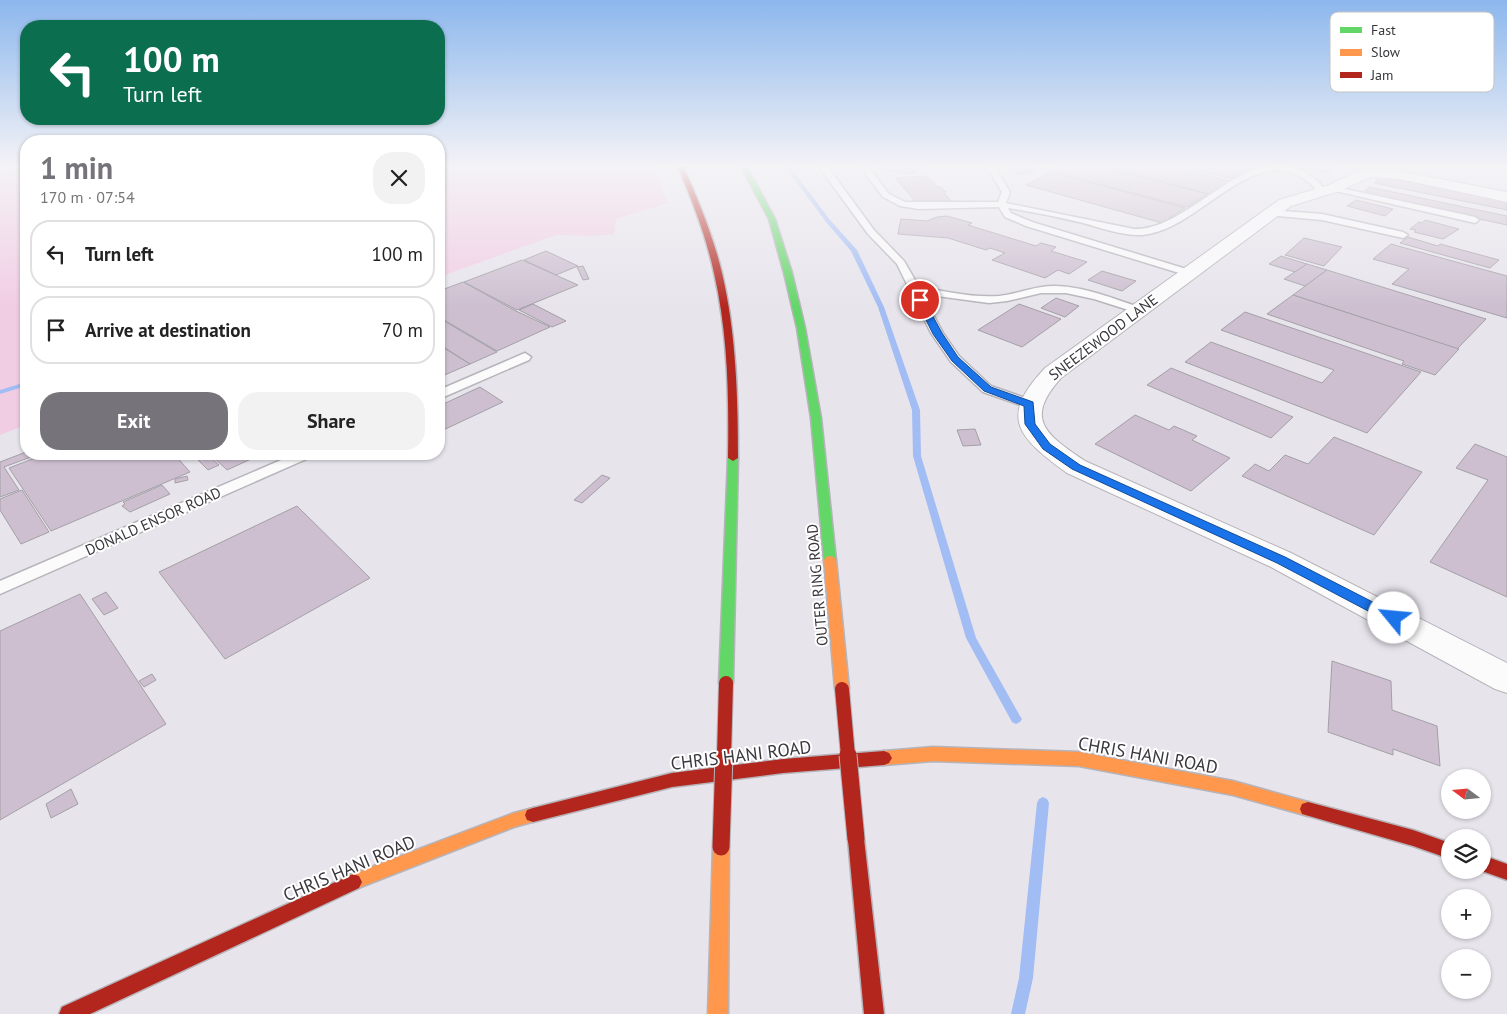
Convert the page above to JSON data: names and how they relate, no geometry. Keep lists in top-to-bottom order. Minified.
{"streets":{"main road":["OUTER RING ROAD","CHRIS HANI ROAD"],"street":["SNEEZEWOOD LANE"],"lane":["DONALD ENSOR ROAD"]},"legend":["Fast","Slow","Jam"],"north":"left","page":{"turn":["100 m","Turn left"],"heading":["1 min","170 m · 07:54"],"list":[{"name":"Turn left","value":"100 m"},{"name":"Arrive at destination","value":"70 m"}],"buttons":["Exit","Share"],"map_buttons":["+","−"]}}
